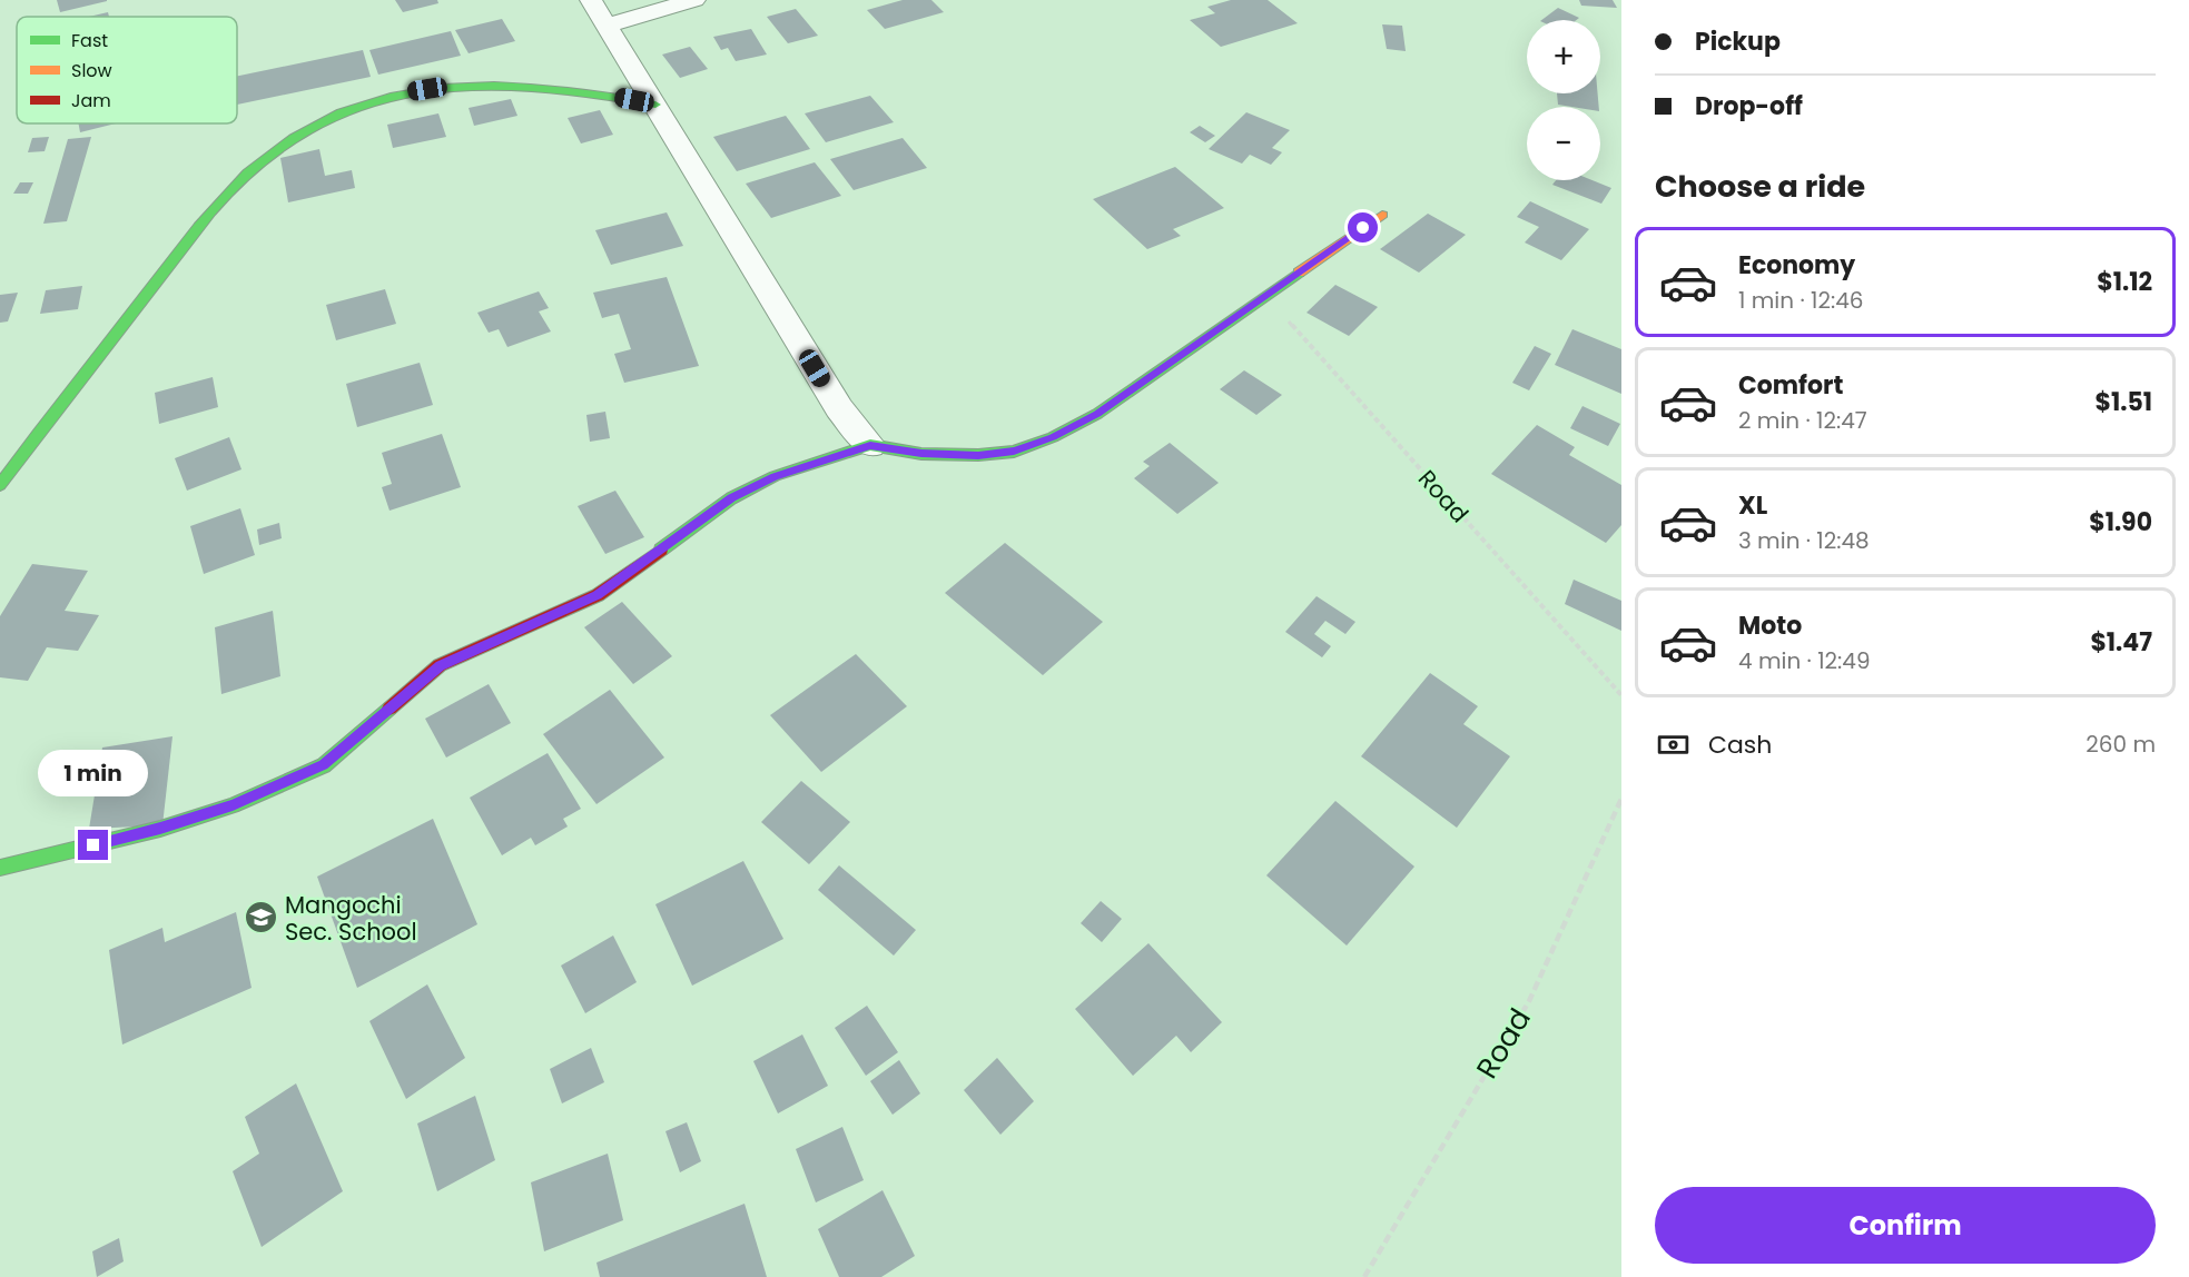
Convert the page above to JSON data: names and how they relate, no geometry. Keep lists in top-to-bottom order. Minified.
{"streets":{"path":["Road"]},"places":{"school or university":["Mangochi Sec. School"]},"legend":["Fast","Slow","Jam"],"page":{"banner":["Pickup","Drop-off"],"map_buttons":["+","−"],"heading":"Choose a ride","list":[{"name":"Economy","note":"1 min · 12:46","value":"$1.12"},{"name":"Comfort","note":"2 min · 12:47","value":"$1.51"},{"name":"XL","note":"3 min · 12:48","value":"$1.90"},{"name":"Moto","note":"4 min · 12:49","value":"$1.47"}],"pay":["Cash","260 m"],"bubble":"1 min","buttons":"Confirm"}}
